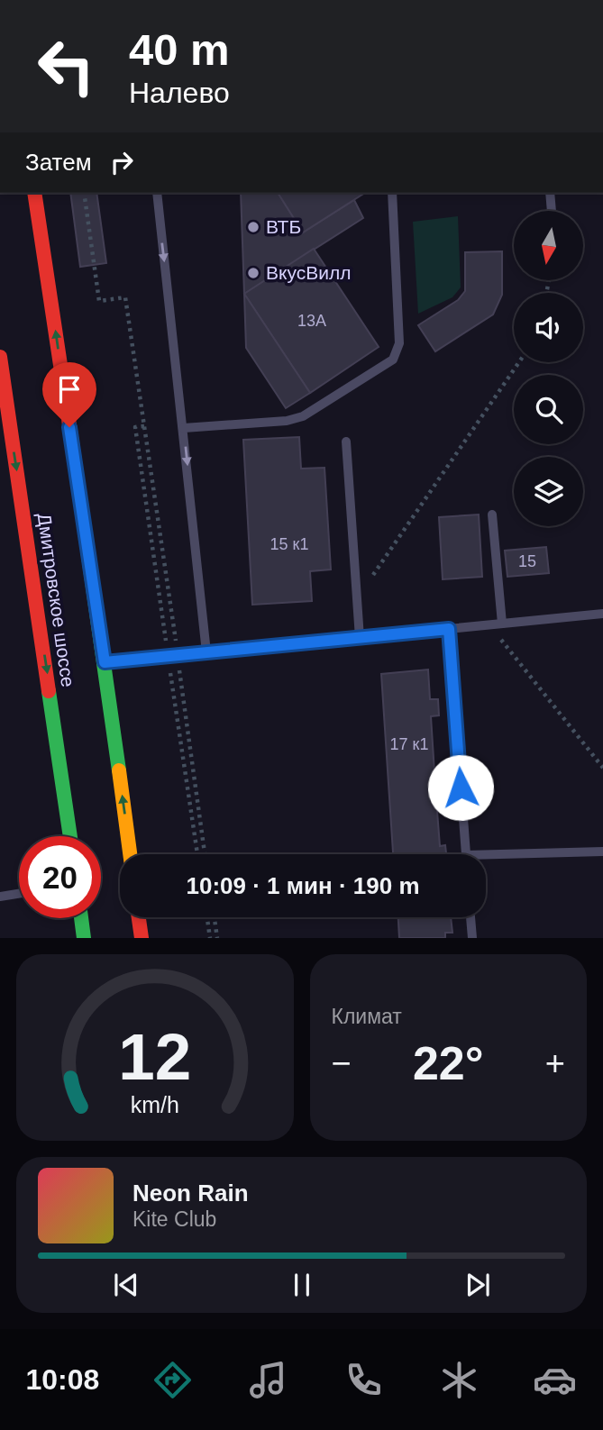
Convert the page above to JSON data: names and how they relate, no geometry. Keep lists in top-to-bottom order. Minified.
{"streets":{"main road":["Дмитровское шоссе"]},"places":["ВТБ","ВкусВилл"],"house_numbers":["13А","15 к1","15","17 к1"],"north":"bottom","page":{"turn":["40 m","Налево"],"then":"Затем","limit":"20","trip":"10:09 · 1 мин · 190 m","tile":"Климат","heat":["−","22°","+"],"song":["Neon Rain","Kite Club"],"tabs":"10:08","gauge":["12","km/h"]}}
